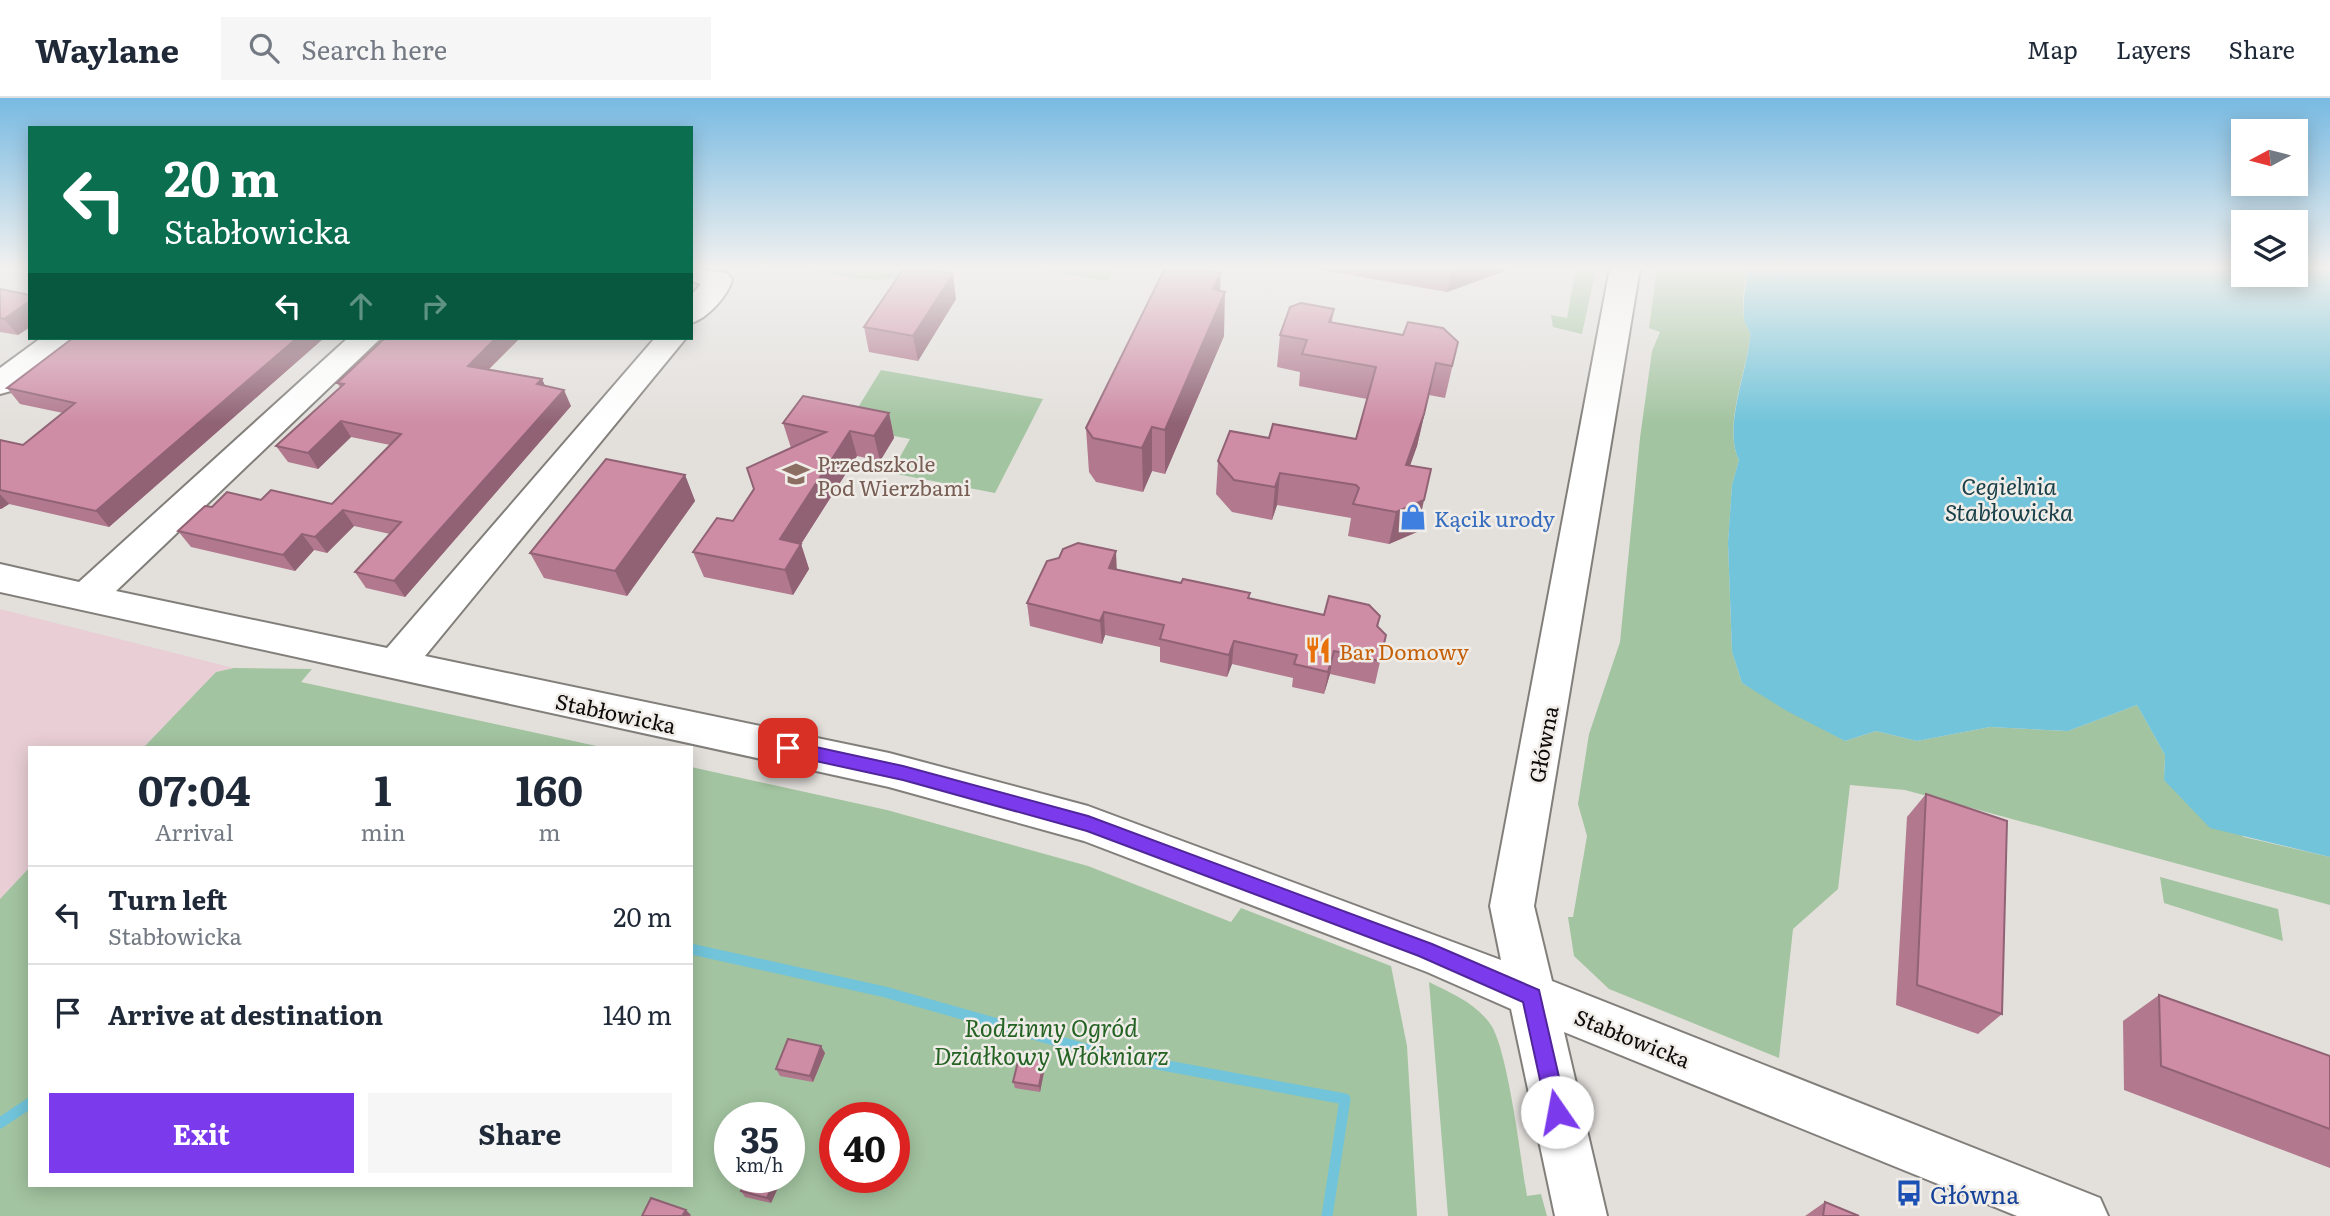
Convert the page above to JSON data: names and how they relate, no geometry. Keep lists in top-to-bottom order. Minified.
{"streets":{"street":["Stabłowicka","Główna"]},"crossings":[["Stabłowicka","Główna"]],"water":["Cegielnia Stabłowicka"],"parks":["Rodzinny Ogród Działkowy Włókniarz"],"places":{"school or university":["Przedszkole Pod Wierzbami"],"shop":["Kącik urody"],"restaurant":["Bar Domowy"],"bus stop":["Główna"]},"north":"left","page":{"header":"Waylane","search":"Search here","nav":["Map","Layers","Share"],"turn":["20 m","Stabłowicka"],"eta":["07:04","Arrival","1","min","160","m"],"list":[{"name":"Turn left","note":"Stabłowicka","value":"20 m"},{"name":"Arrive at destination","value":"140 m"}],"buttons":["Exit","Share"],"speed":"35 km/h","limit":"40"}}
